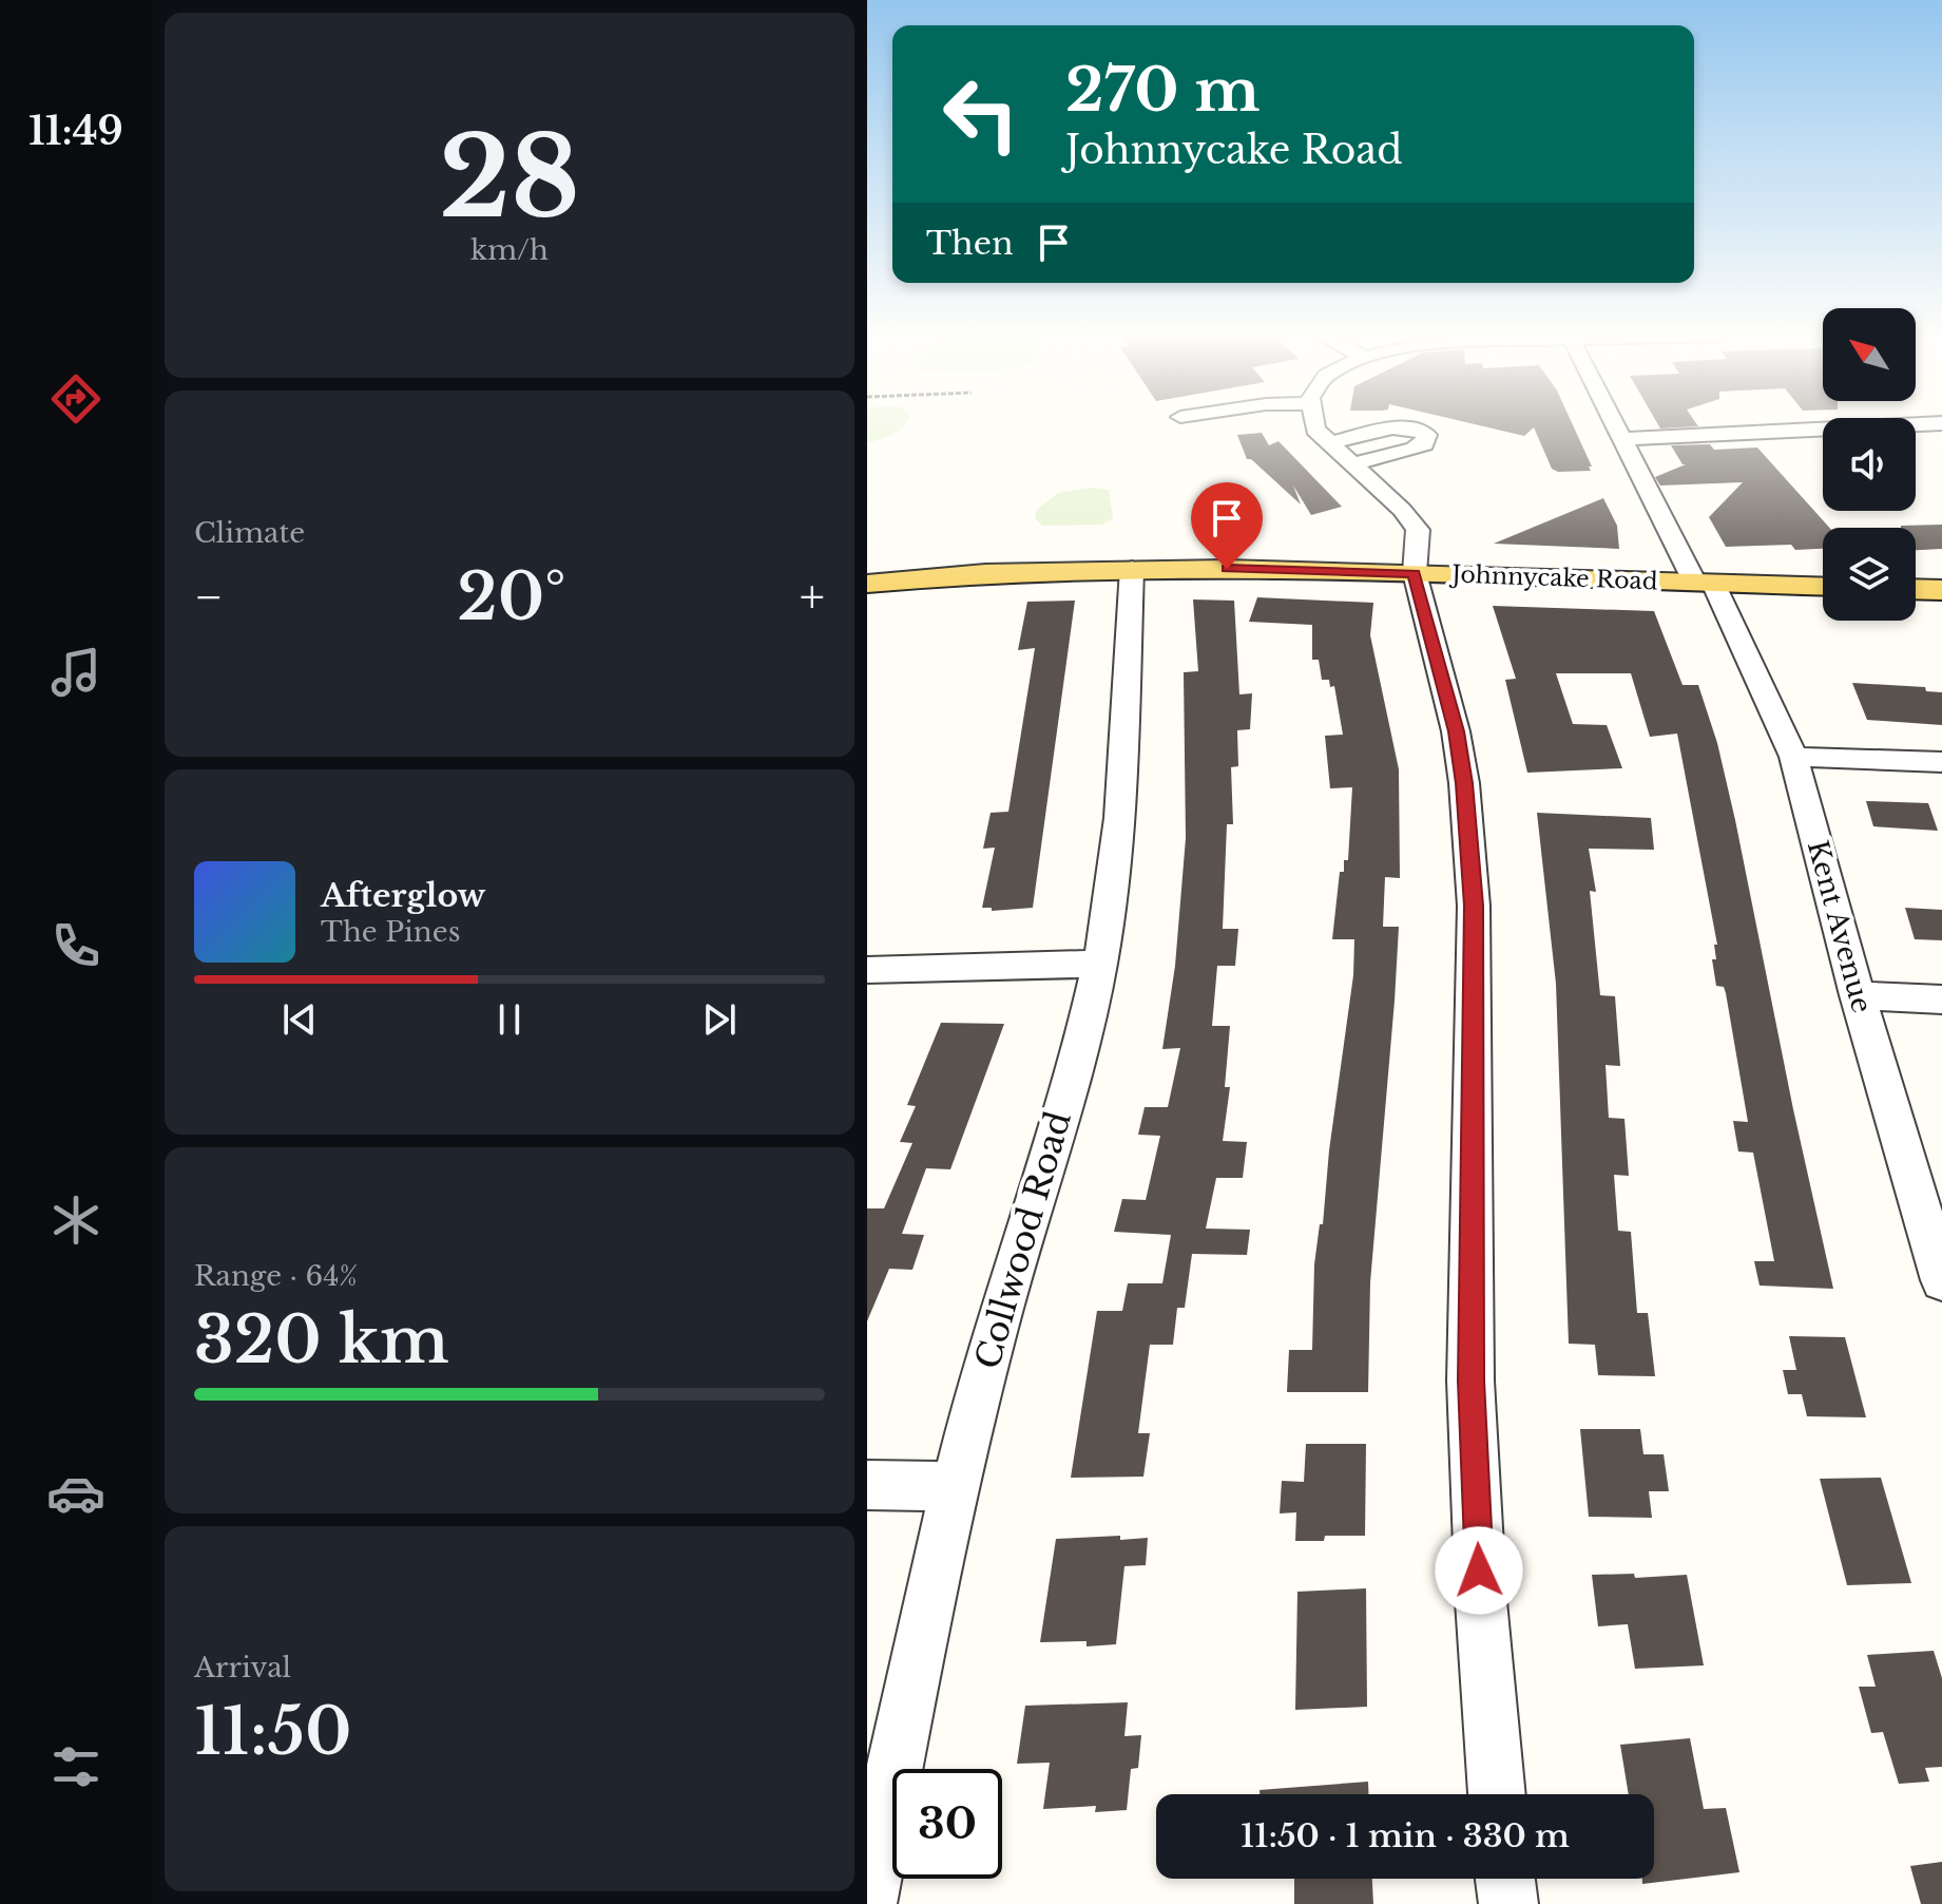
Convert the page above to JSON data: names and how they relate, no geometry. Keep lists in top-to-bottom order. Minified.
{"streets":{"main road":["Johnnycake Road"],"street":["Kent Avenue","Collwood Road"]},"crossings":[["Johnnycake Road","Kent Avenue"],["Johnnycake Road","Collwood Road"]],"north":"top left","page":{"tabs":"11:49","tile":[["28","km/h"],"Climate",["Range · 64%","320 km"],["Arrival","11:50"]],"turn":["270 m","Johnnycake Road"],"then":"Then","heat":["−","20°","+"],"song":["Afterglow","The Pines"],"limit":"30","trip":"11:50 · 1 min · 330 m"}}
